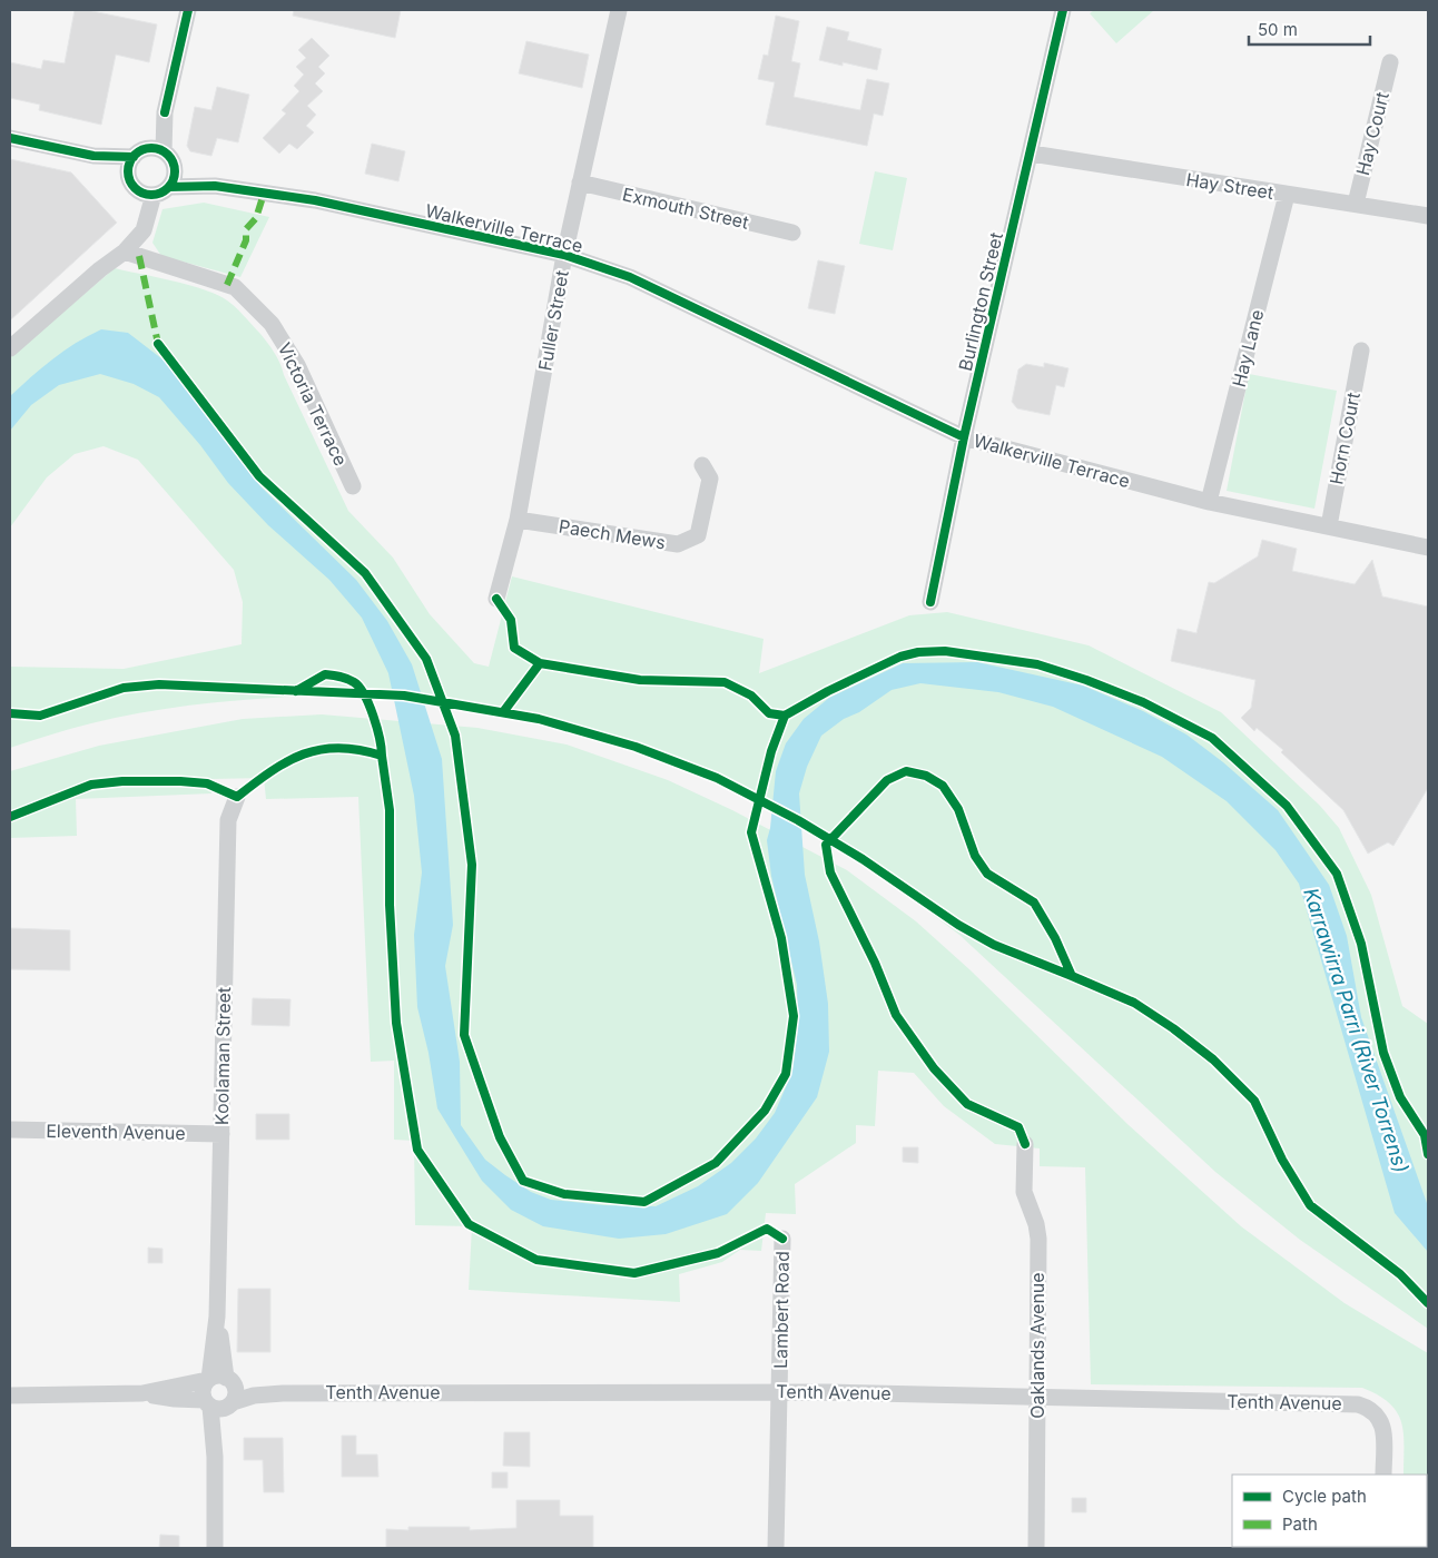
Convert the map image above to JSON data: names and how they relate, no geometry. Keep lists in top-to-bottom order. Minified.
{"streets":{"street":["Hay Court","Hay Street","Exmouth Street","Walkerville Terrace","Burlington Street","Fuller Street","Hay Lane","Victoria Terrace","Horn Court","Paech Mews","Koolaman Street","Eleventh Avenue","Lambert Road","Oaklands Avenue","Tenth Avenue"]},"crossings":[["Hay Court","Hay Street"],["Hay Street","Burlington Street"],["Hay Street","Hay Lane"],["Exmouth Street","Fuller Street"],["Walkerville Terrace","Burlington Street"],["Walkerville Terrace","Fuller Street"],["Walkerville Terrace","Hay Lane"],["Walkerville Terrace","Horn Court"],["Fuller Street","Paech Mews"],["Koolaman Street","Eleventh Avenue"],["Koolaman Street","Tenth Avenue"],["Lambert Road","Tenth Avenue"],["Oaklands Avenue","Tenth Avenue"]],"water":["Karrawirra Parri (River Torrens)"],"legend":["Cycle path","Path"],"scale_bar":"50 m"}
